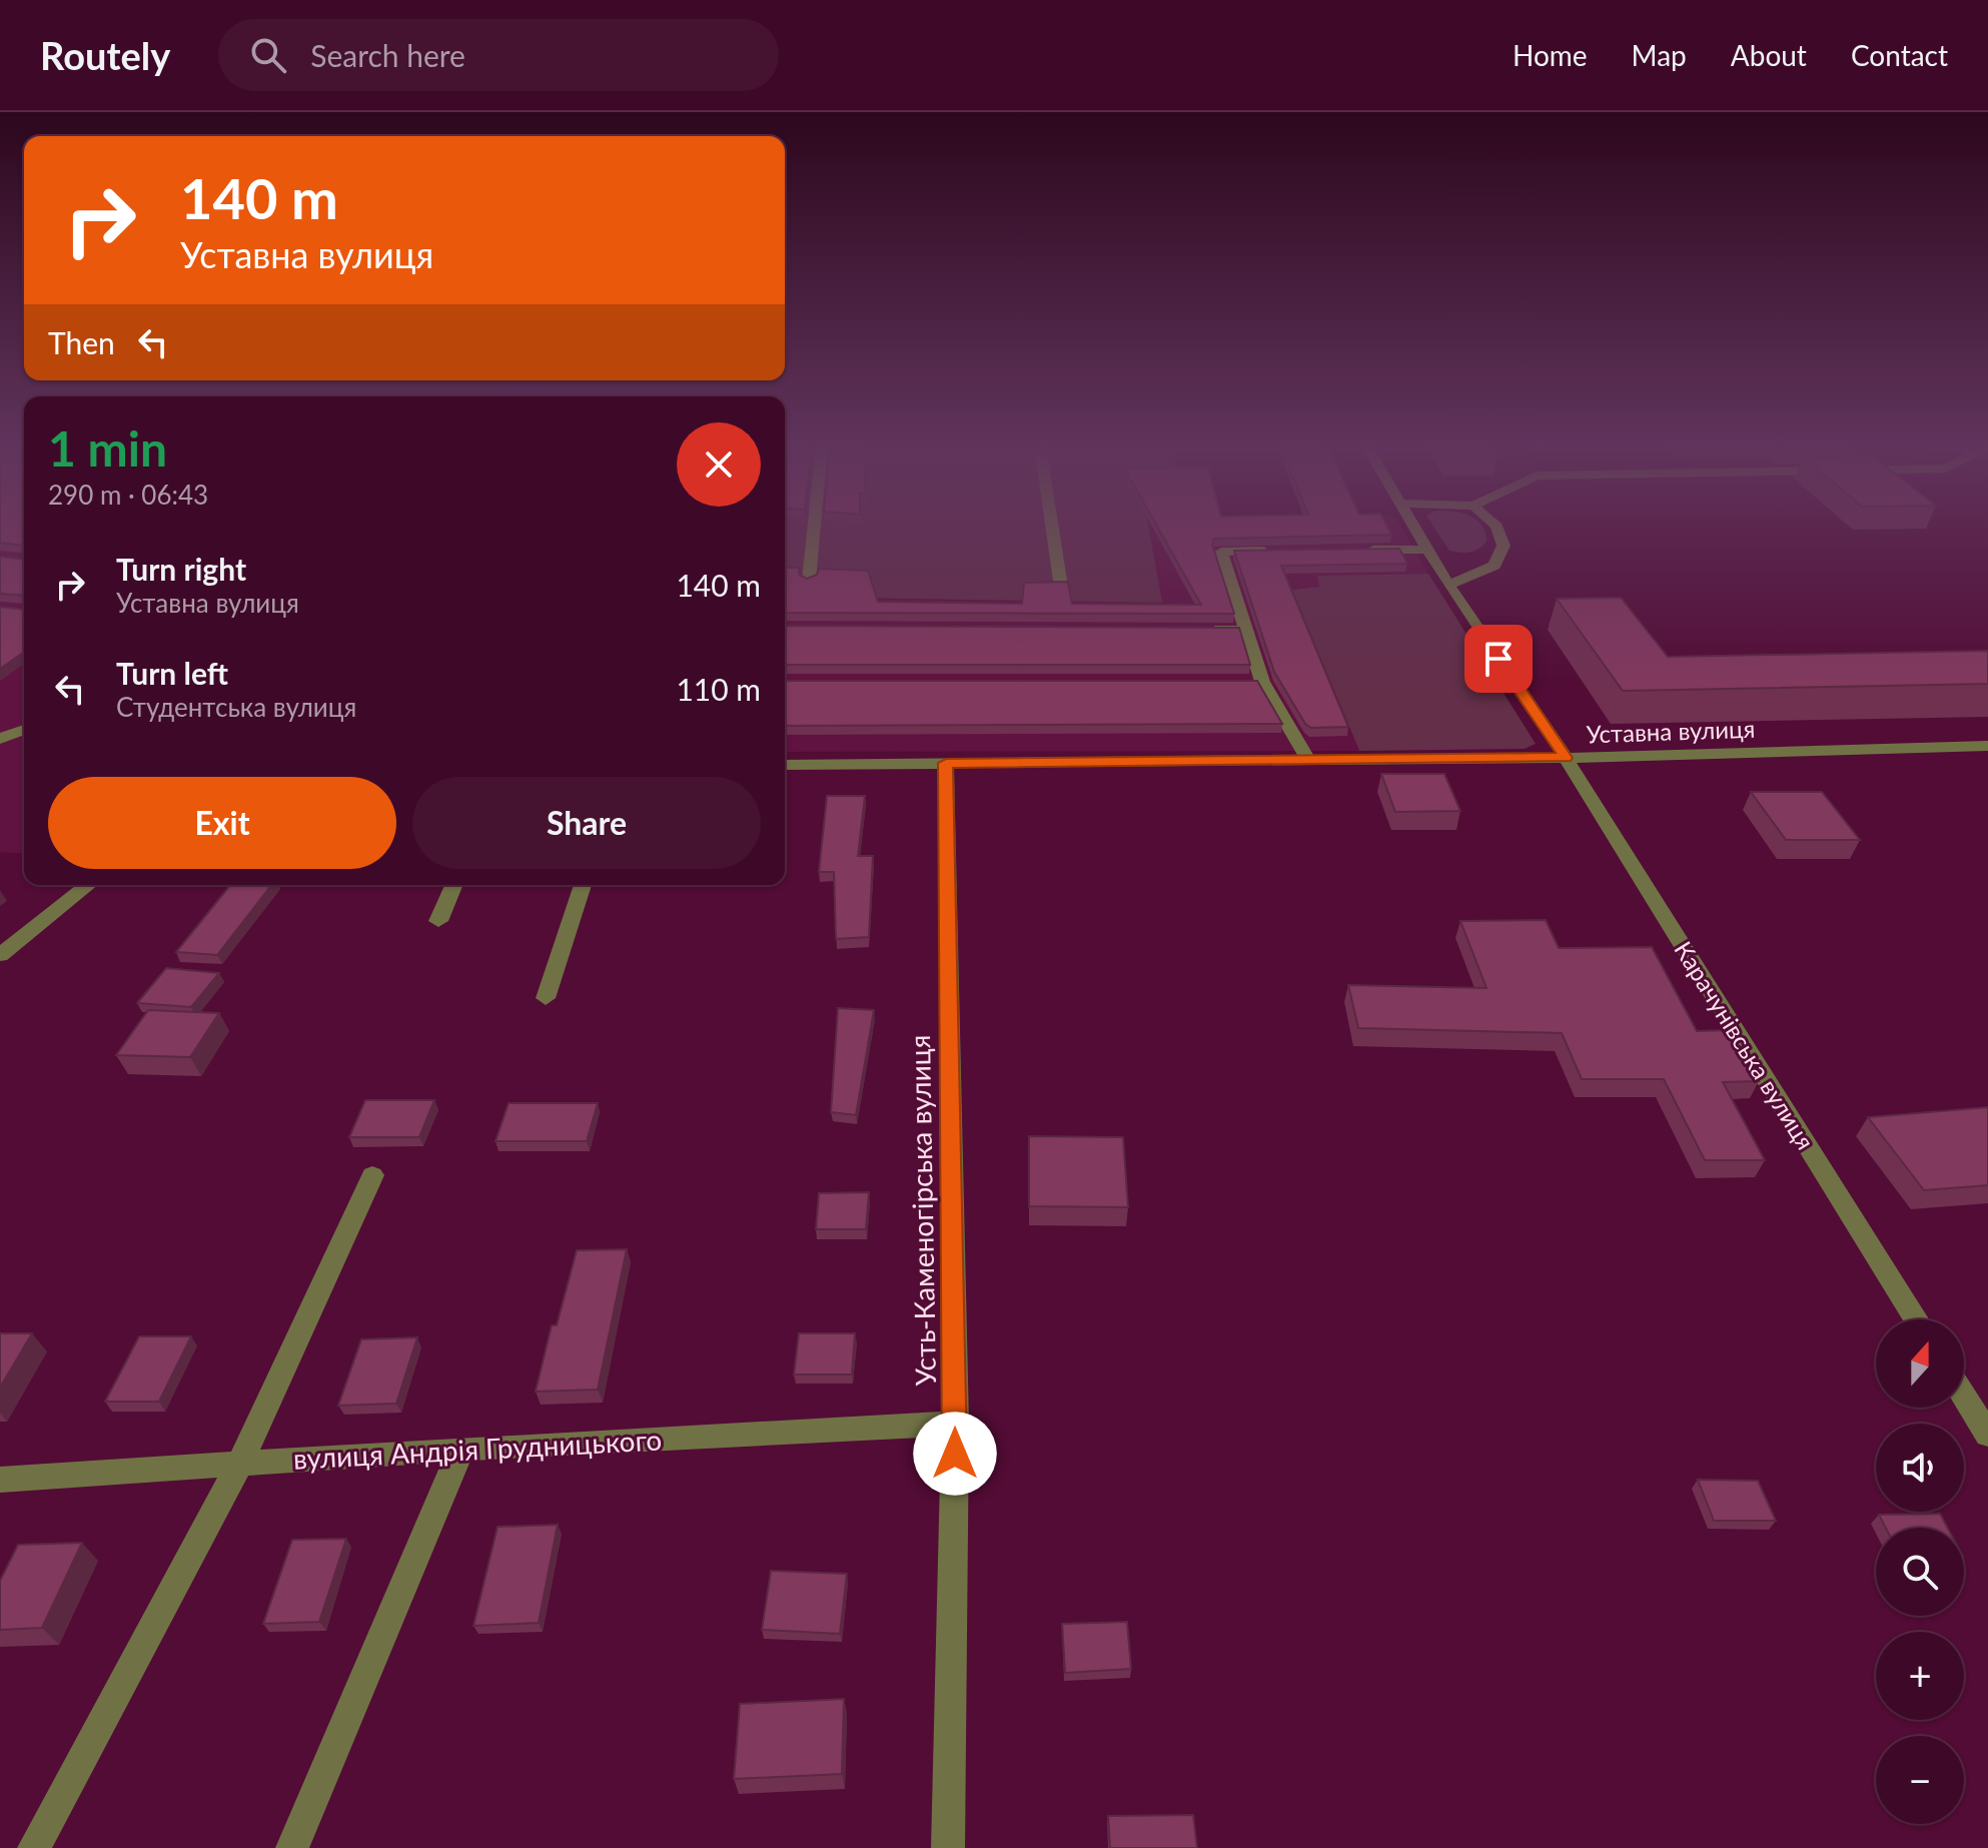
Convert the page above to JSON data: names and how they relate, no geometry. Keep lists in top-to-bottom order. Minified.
{"streets":{"street":["Уставна вулиця","Карачунівська вулиця","Усть-Каменогірська вулиця","вулиця Андрія Грудницького"]},"crossings":[["Уставна вулиця","Карачунівська вулиця"],["Уставна вулиця","Усть-Каменогірська вулиця"],["Усть-Каменогірська вулиця","вулиця Андрія Грудницького"]],"north":"top","page":{"header":"Routely","search":"Search here","nav":["Home","Map","About","Contact"],"turn":["140 m","Уставна вулиця"],"then":"Then","heading":["1 min","290 m · 06:43"],"list":[{"name":"Turn right","note":"Уставна вулиця","value":"140 m"},{"name":"Turn left","note":"Студентська вулиця","value":"110 m"}],"buttons":["Exit","Share"],"map_buttons":["+","−"]}}
